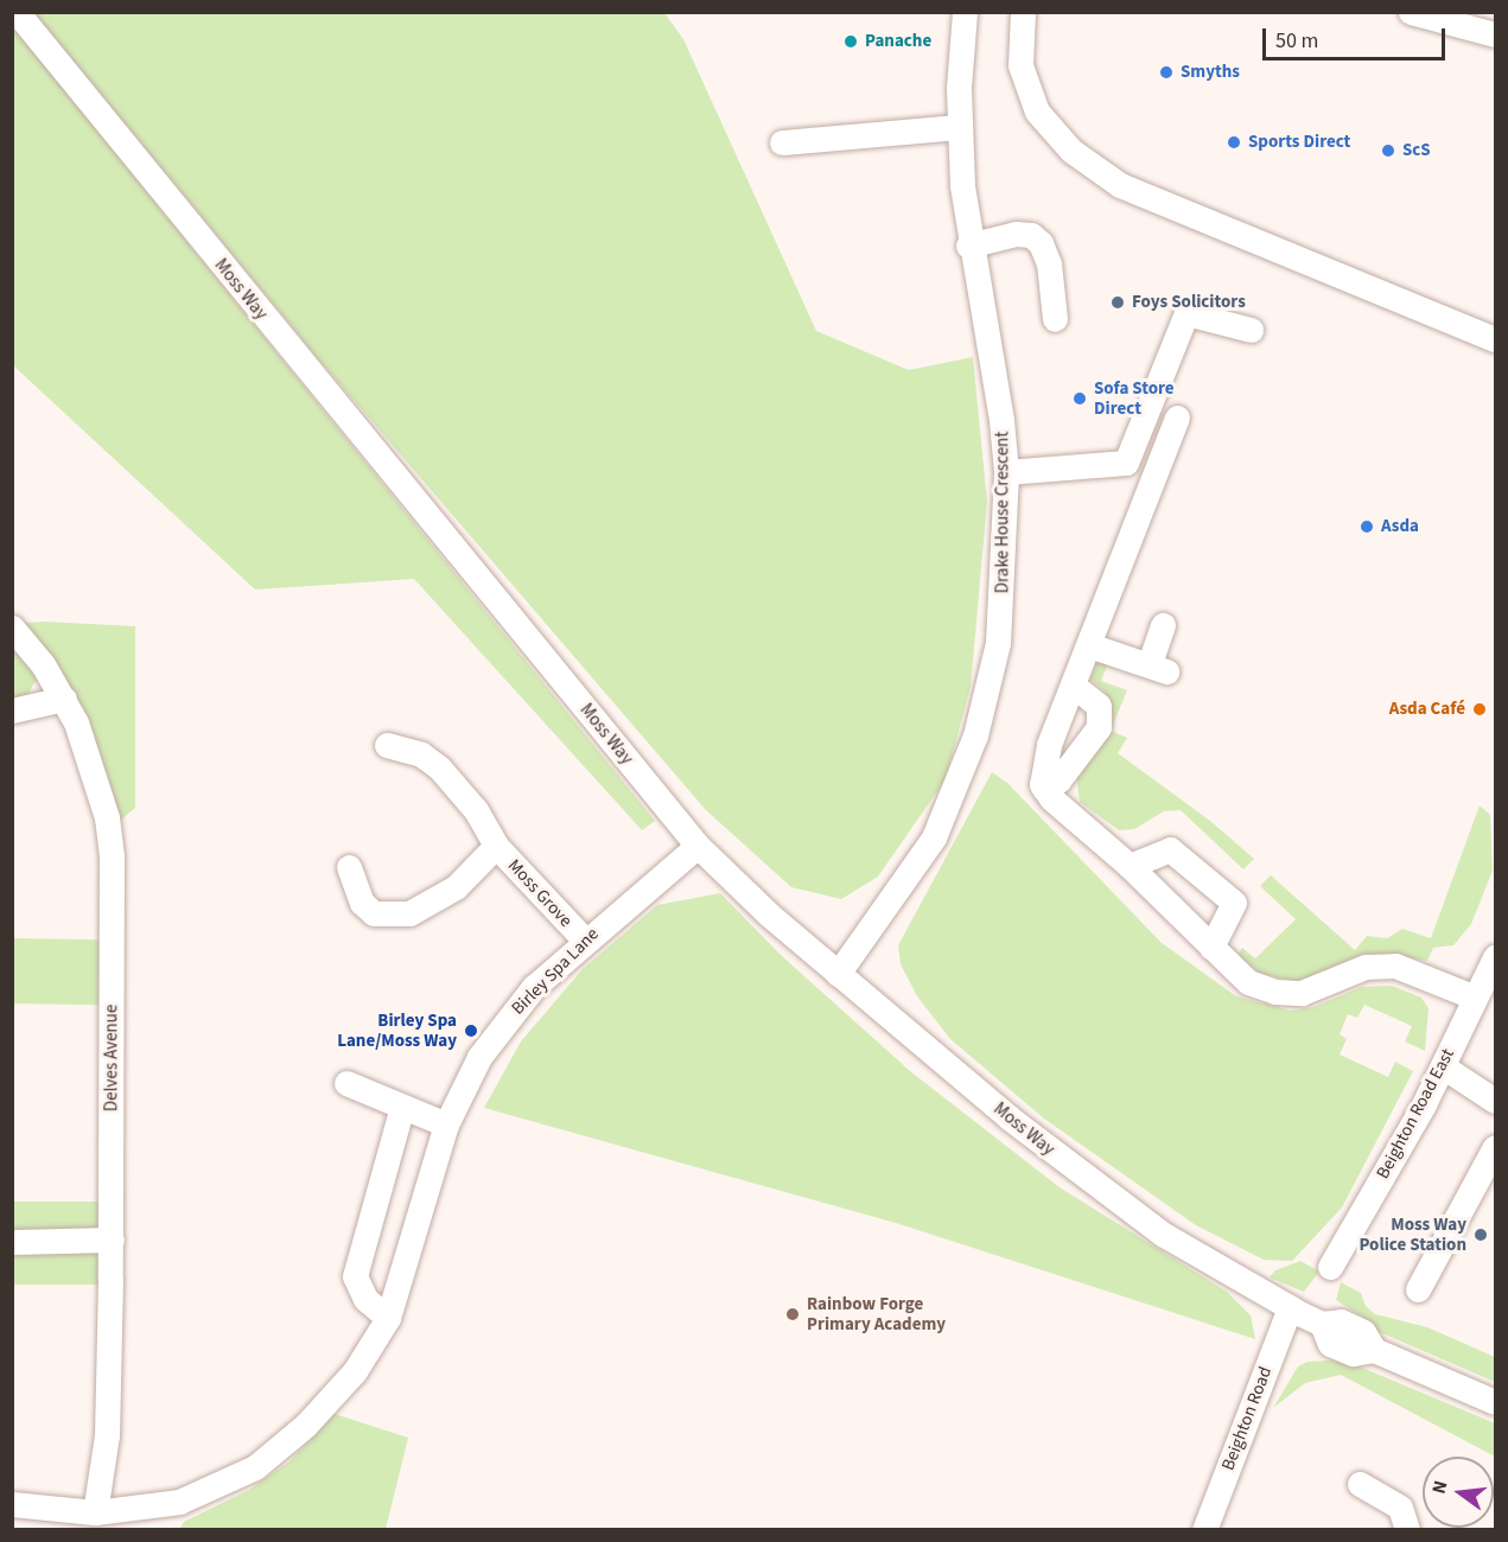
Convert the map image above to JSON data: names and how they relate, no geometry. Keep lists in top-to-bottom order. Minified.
{"streets":{"street":["Moss Way","Drake House Crescent","Moss Grove","Birley Spa Lane","Delves Avenue","Beighton Road East","Beighton Road"]},"crossings":[["Moss Way","Drake House Crescent"],["Moss Way","Birley Spa Lane"],["Moss Way","Beighton Road"],["Moss Grove","Birley Spa Lane"],["Birley Spa Lane","Delves Avenue"]],"places":["Panache","Smyths","Sports Direct","ScS","Foys Solicitors","Sofa Store Direct","Asda","Asda Café","Birley Spa Lane/Moss Way","Moss Way Police Station","Rainbow Forge Primary Academy"],"scale_bar":"50 m","north":"left"}
